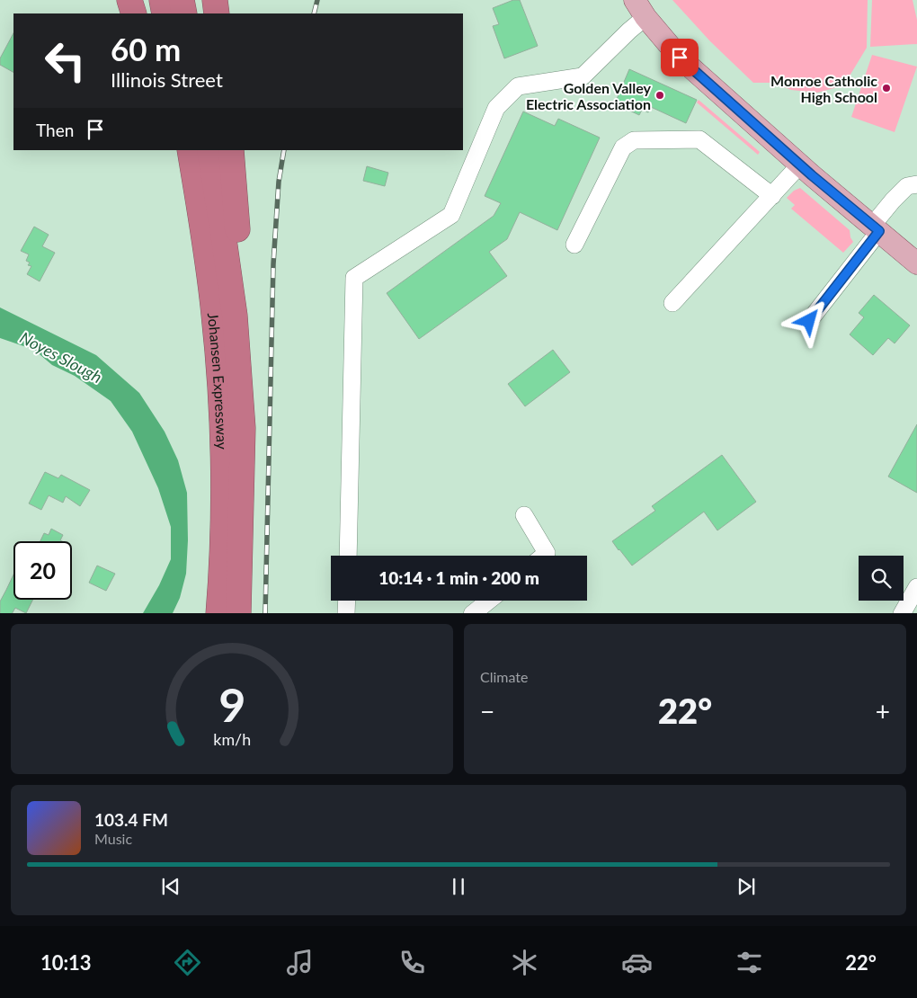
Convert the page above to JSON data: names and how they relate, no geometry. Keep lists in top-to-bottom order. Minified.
{"streets":{"highway":["Johansen Expressway"]},"water":["Noyes Slough"],"places":["Monroe Catholic High School","Golden Valley Electric Association"],"page":{"turn":["60 m","Illinois Street"],"then":"Then","limit":"20","trip":"10:14 · 1 min · 200 m","tile":"Climate","heat":["−","22°","+"],"song":["103.4 FM","Music"],"tabs":["10:13","22°"],"gauge":["9","km/h"]}}
